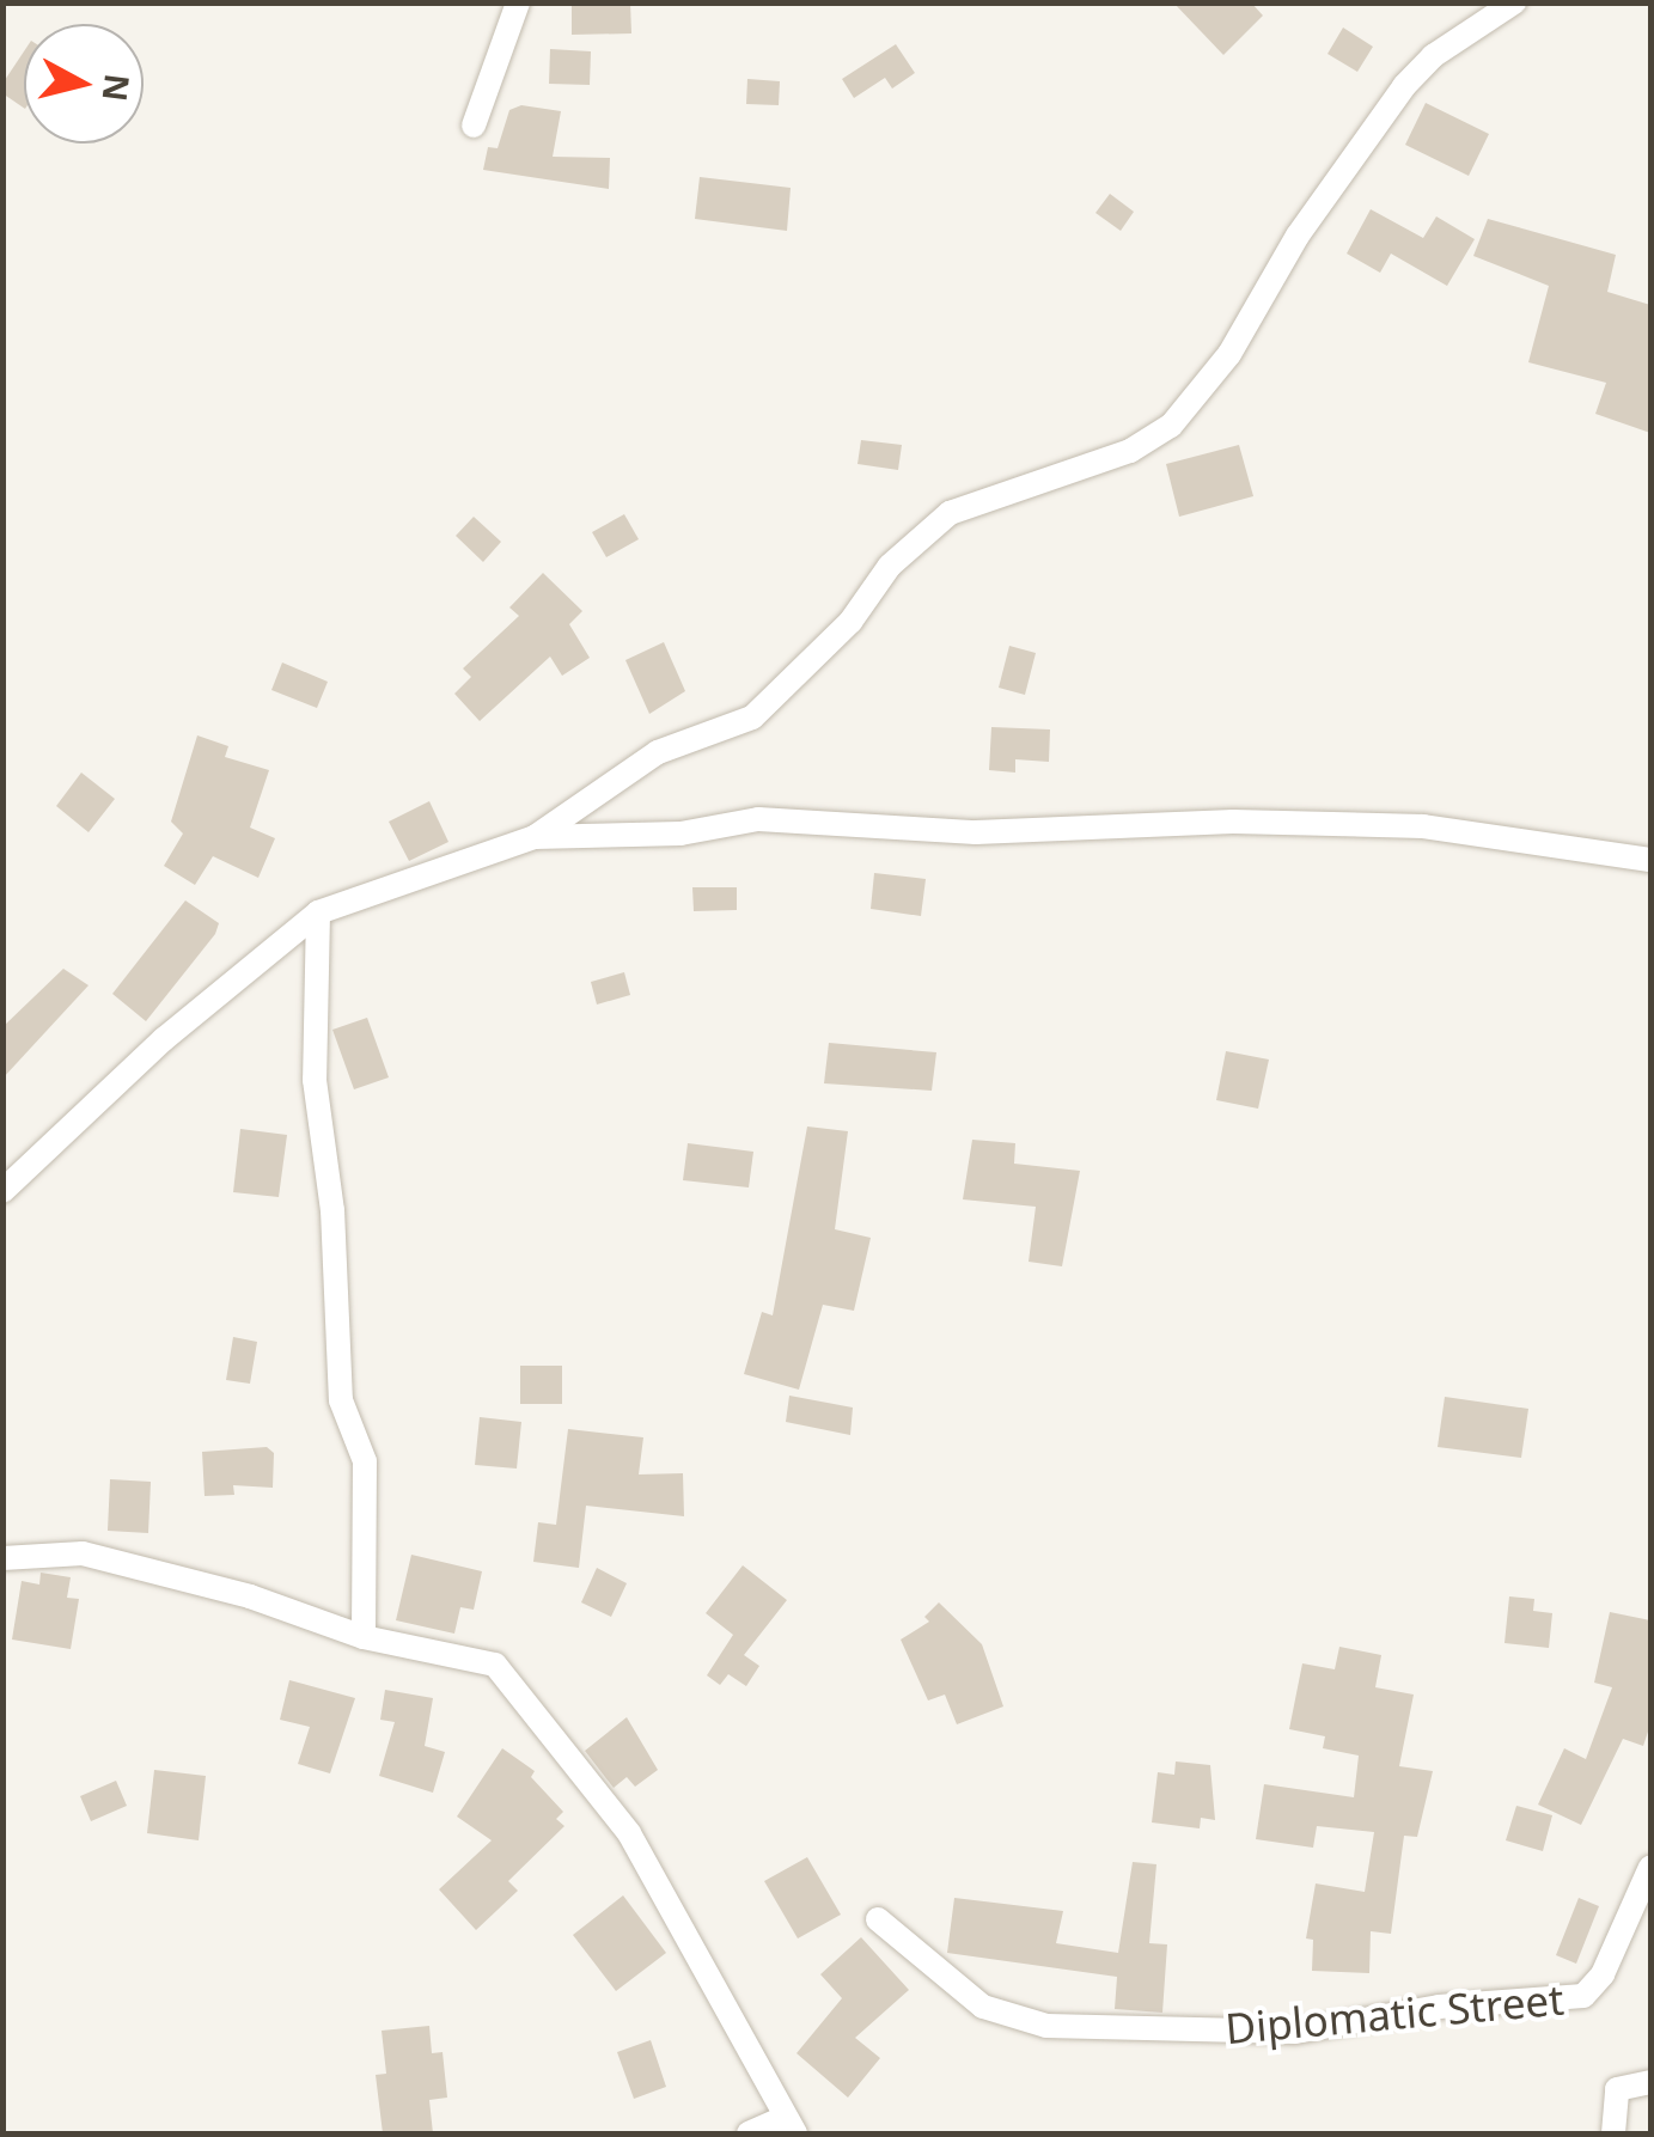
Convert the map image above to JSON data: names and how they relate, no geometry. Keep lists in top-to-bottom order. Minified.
{"streets":{"street":["Diplomatic Street"]},"north":"right"}
